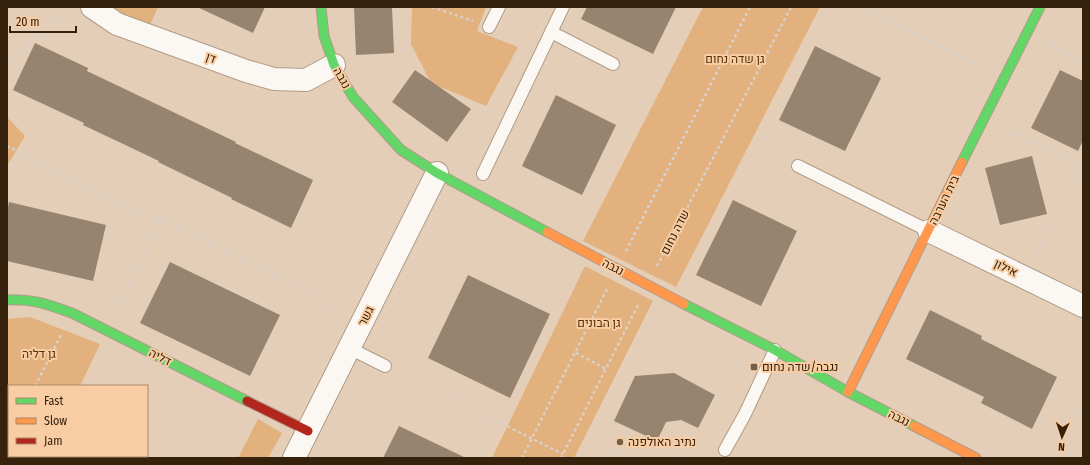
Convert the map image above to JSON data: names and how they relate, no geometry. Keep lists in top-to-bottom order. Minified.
{"streets":{"street":["דן","נגבה","בית הערבה","אילון","גשר","דליה"],"path":["שדה נחום"]},"crossings":[["דן","נגבה"],["נגבה","בית הערבה"],["נגבה","שדה נחום"],["נגבה","גשר"],["בית הערבה","אילון"],["גשר","דליה"]],"parks":["גן שדה נחום","גן הבונים","גן דליה"],"places":{"transit":["נגבה/שדה נחום"],"other":["נתיב האולפנה"]},"legend":["Fast","Slow","Jam"],"scale_bar":"20 m","north":"bottom"}
